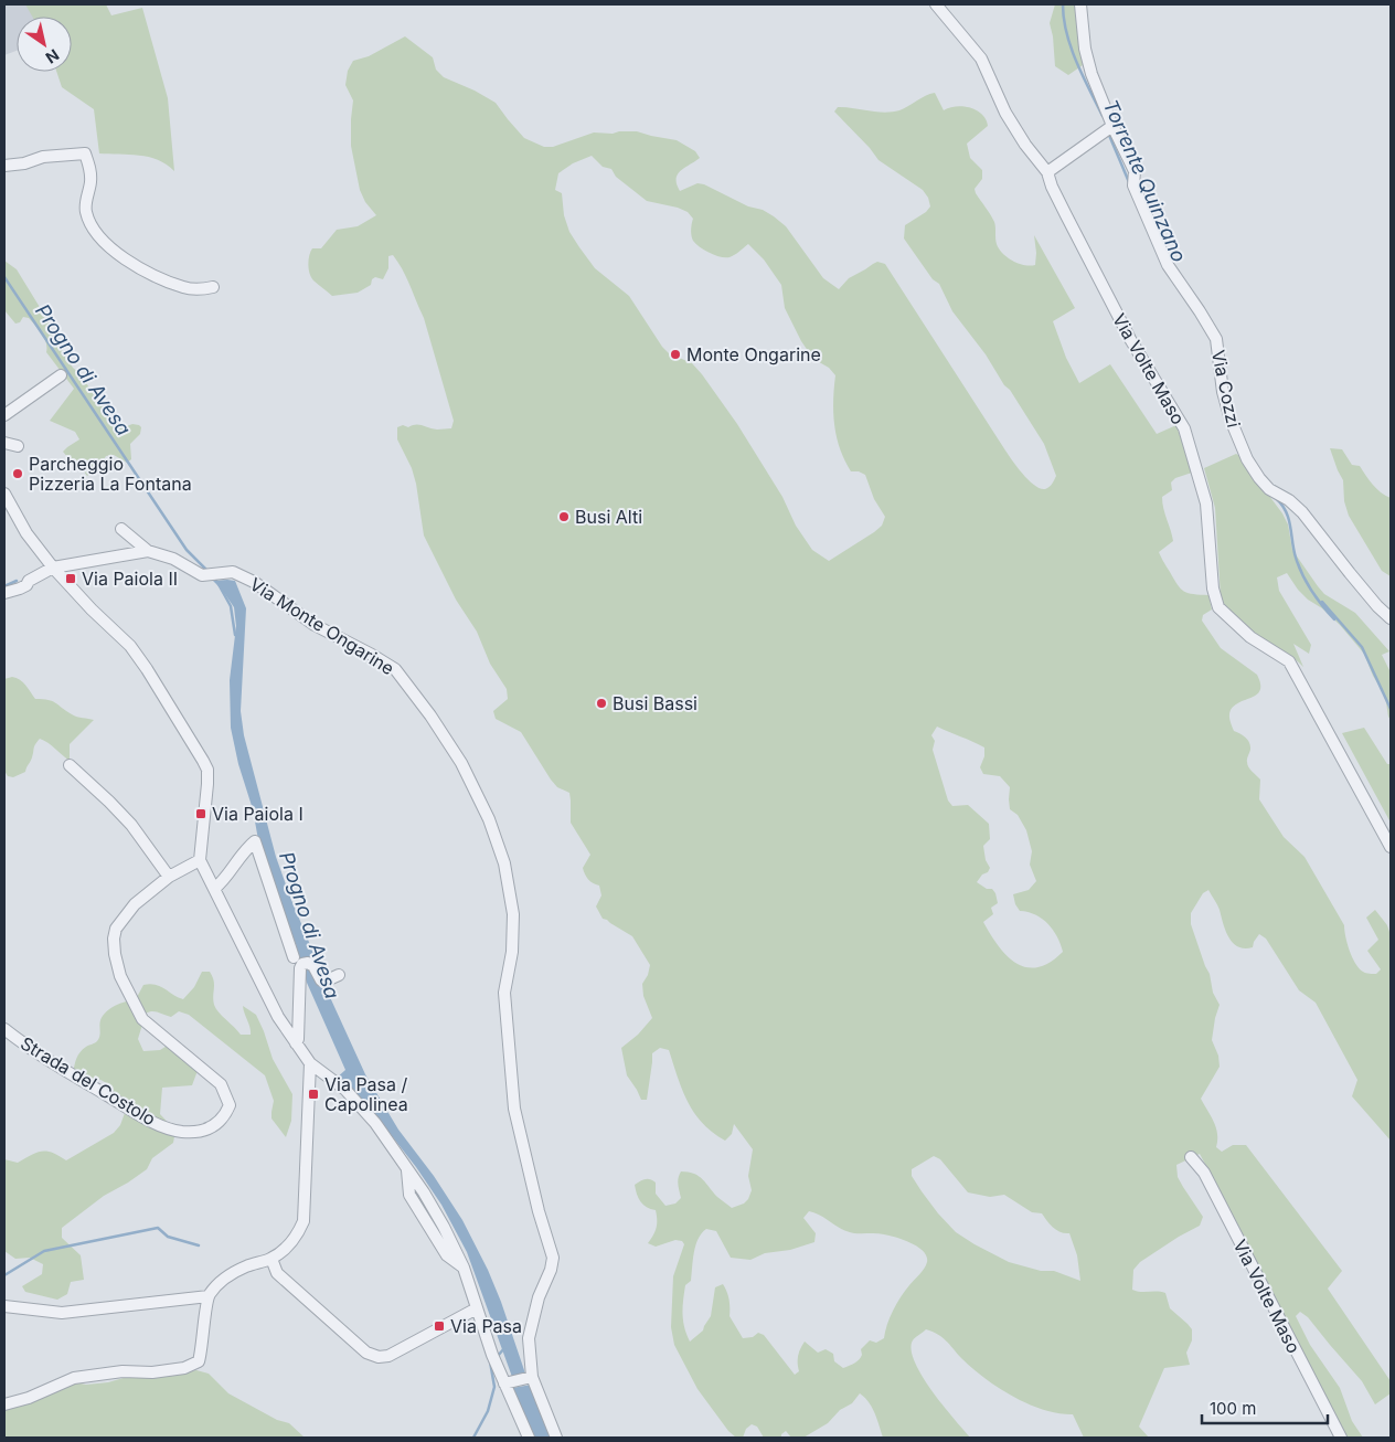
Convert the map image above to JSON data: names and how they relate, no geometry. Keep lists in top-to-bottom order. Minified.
{"streets":{"street":["Via Volte Maso","Via Cozzi","Via Monte Ongarine","Strada del Costolo"]},"water":["Torrente Quinzano","Progno di Avesa"],"places":{"other":["Monte Ongarine","Parcheggio Pizzeria La Fontana","Busi Alti","Busi Bassi"],"transit":["Via Paiola II","Via Paiola I","Via Pasa / Capolinea","Via Pasa"]},"scale_bar":"100 m","north":"bottom right"}
